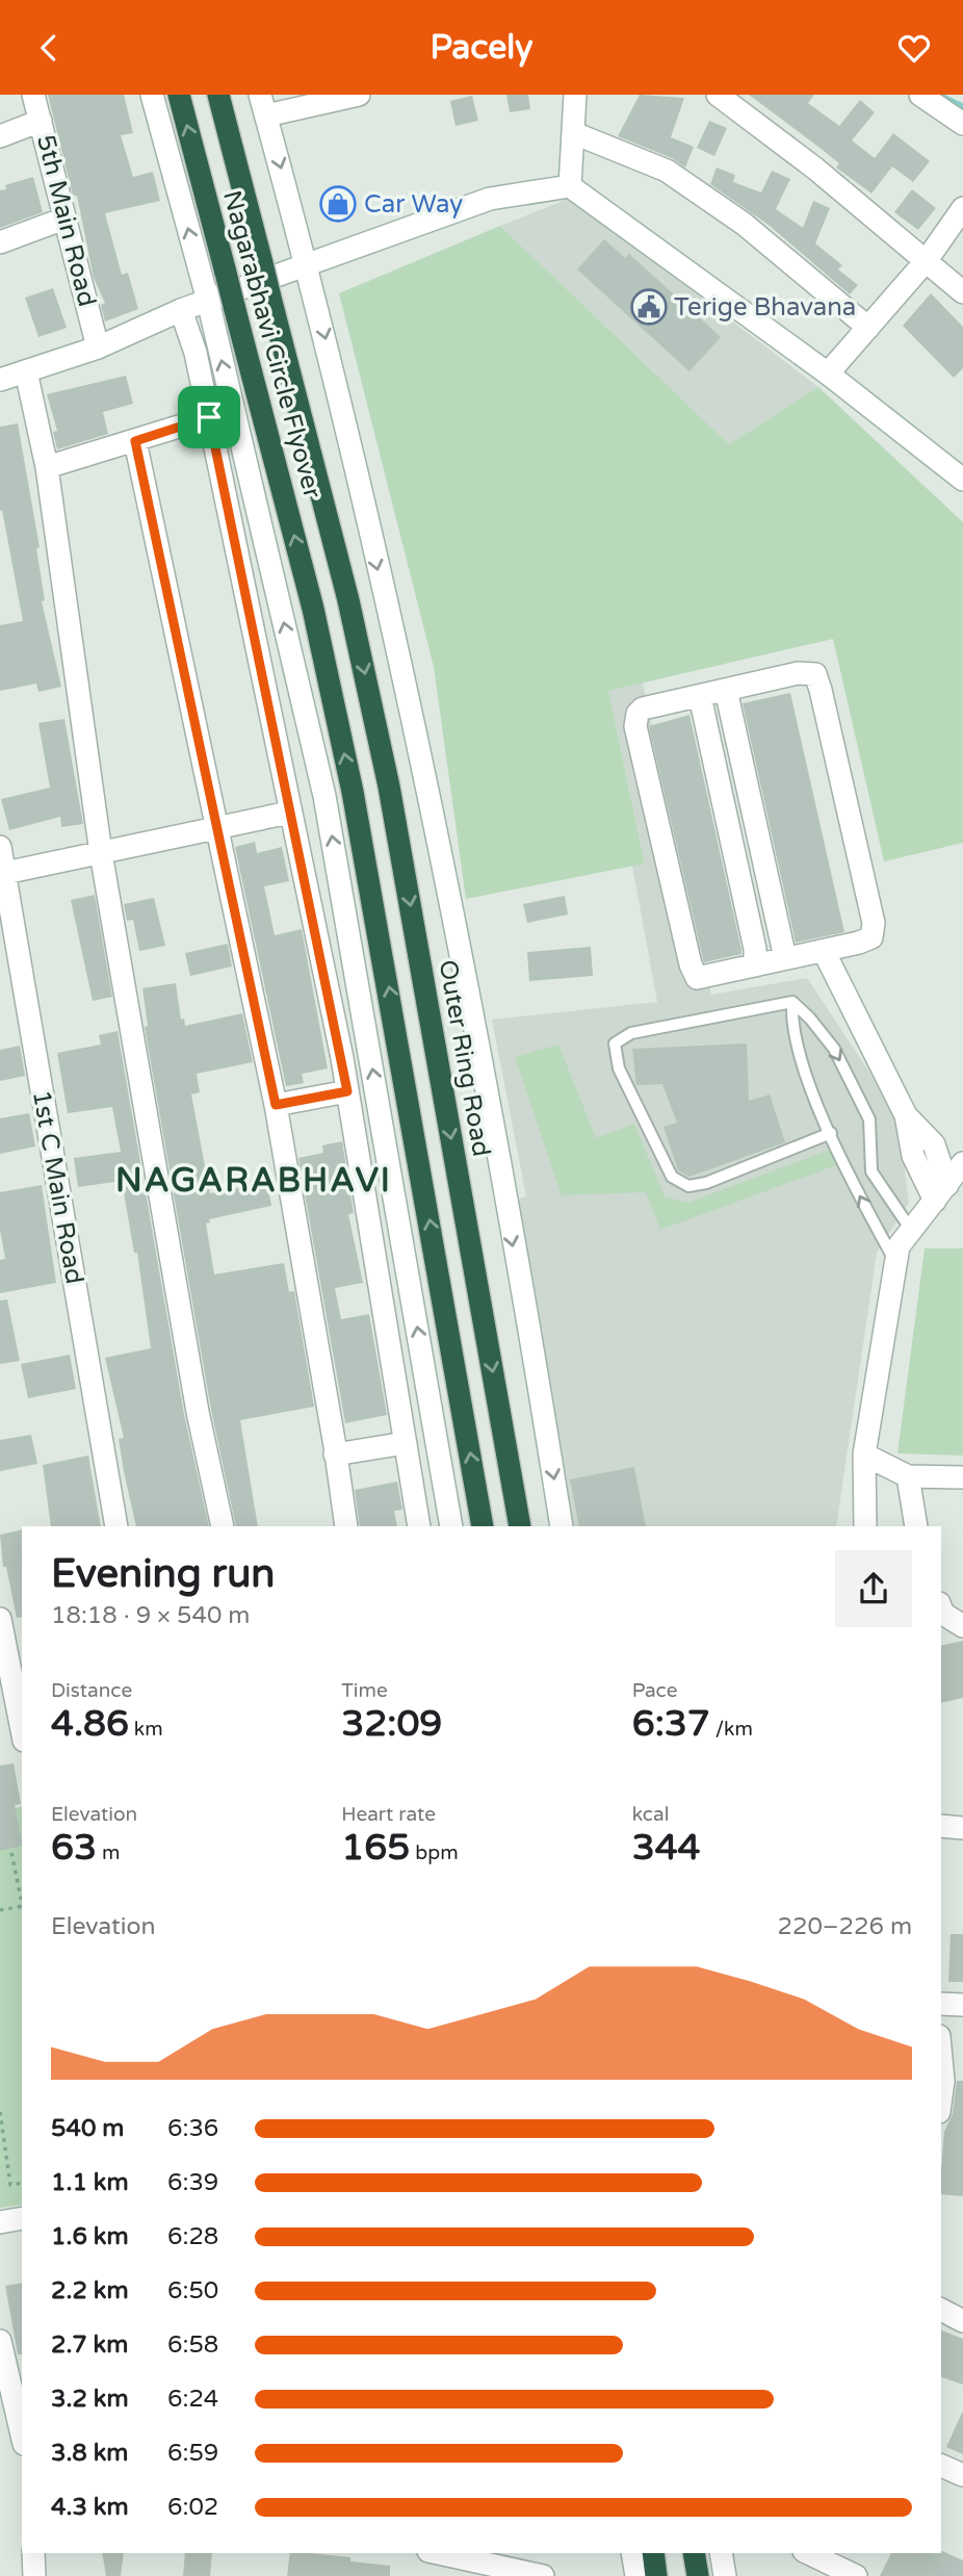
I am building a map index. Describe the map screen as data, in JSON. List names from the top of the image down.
{
  "streets": {
    "highway": ["Nagarabhavi Circle Flyover", "Outer Ring Road"],
    "street": ["5th Main Road", "1st C Main Road"]
  },
  "crossings": [
    ["Nagarabhavi Circle Flyover", "Outer Ring Road"]
  ],
  "one_way": ["Outer Ring Road"],
  "districts": ["NAGARABHAVI"],
  "places": {
    "shop": ["Car Way"],
    "public building": ["Terige Bhavana"]
  },
  "page": {
    "header": "Pacely",
    "heading": ["Evening run", "18:18 · 9 × 540 m"],
    "stats": [
      ["Distance", "4.86 km"],
      ["Time", "32:09"],
      ["Pace", "6:37 /km"],
      ["Elevation", "63 m"],
      ["Heart rate", "165 bpm"],
      ["kcal", "344"]
    ],
    "chart": ["Elevation", "220–226 m"],
    "list": [
      {
        "name": "540 m",
        "note": "6:36"
      },
      {
        "name": "1.1 km",
        "note": "6:39"
      },
      {
        "name": "1.6 km",
        "note": "6:28"
      },
      {
        "name": "2.2 km",
        "note": "6:50"
      },
      {
        "name": "2.7 km",
        "note": "6:58"
      },
      {
        "name": "3.2 km",
        "note": "6:24"
      },
      {
        "name": "3.8 km",
        "note": "6:59"
      },
      {
        "name": "4.3 km",
        "note": "6:02"
      }
    ]
  }
}
